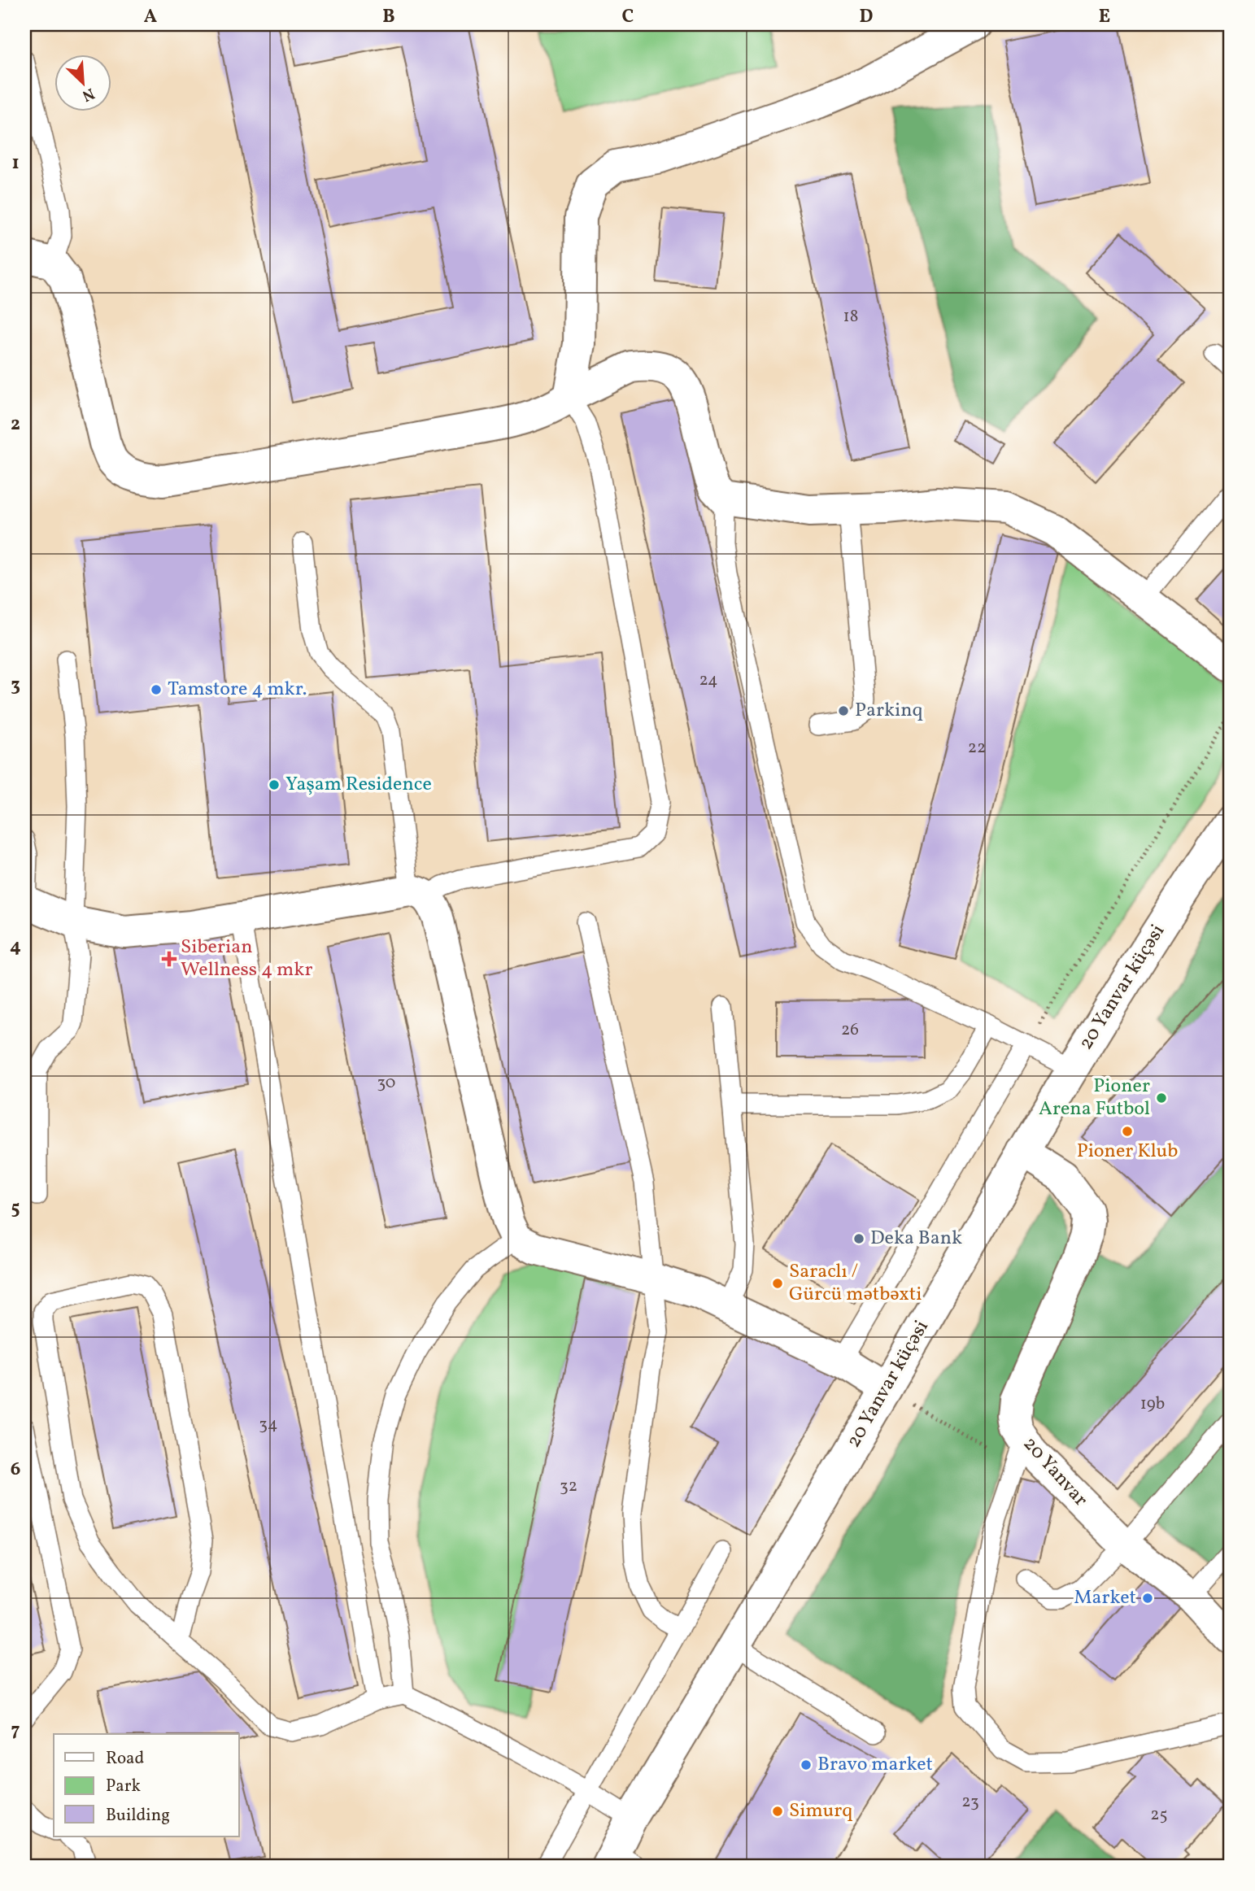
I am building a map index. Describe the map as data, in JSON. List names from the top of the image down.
{
  "streets": {
    "street": ["20 Yanvar küçəsi", "20 Yanvar"]
  },
  "crossings": [
    ["20 Yanvar küçəsi", "20 Yanvar"]
  ],
  "places": {
    "other": [
      "Tamstore 4 mkr.",
      "Parkinq",
      "Yaşam Residence",
      "Pioner Arena Futbol",
      "Pioner Klub",
      "Deka Bank",
      "Saraclı / Gürcü mətbəxti",
      "Market",
      "Bravo market",
      "Simurq"
    ],
    "health": ["Siberian Wellness 4 mkr"]
  },
  "house_numbers": [
    "18",
    "24",
    "22",
    "26",
    "30",
    "19b",
    "34",
    "32",
    "23",
    "25"
  ],
  "legend": ["Road", "Park", "Building"],
  "north": "bottom right",
  "grid": {
    "columns": [
      "A",
      "B",
      "C",
      "D",
      "E"
    ],
    "rows": [
      "1",
      "2",
      "3",
      "4",
      "5",
      "6",
      "7"
    ]
  }
}
